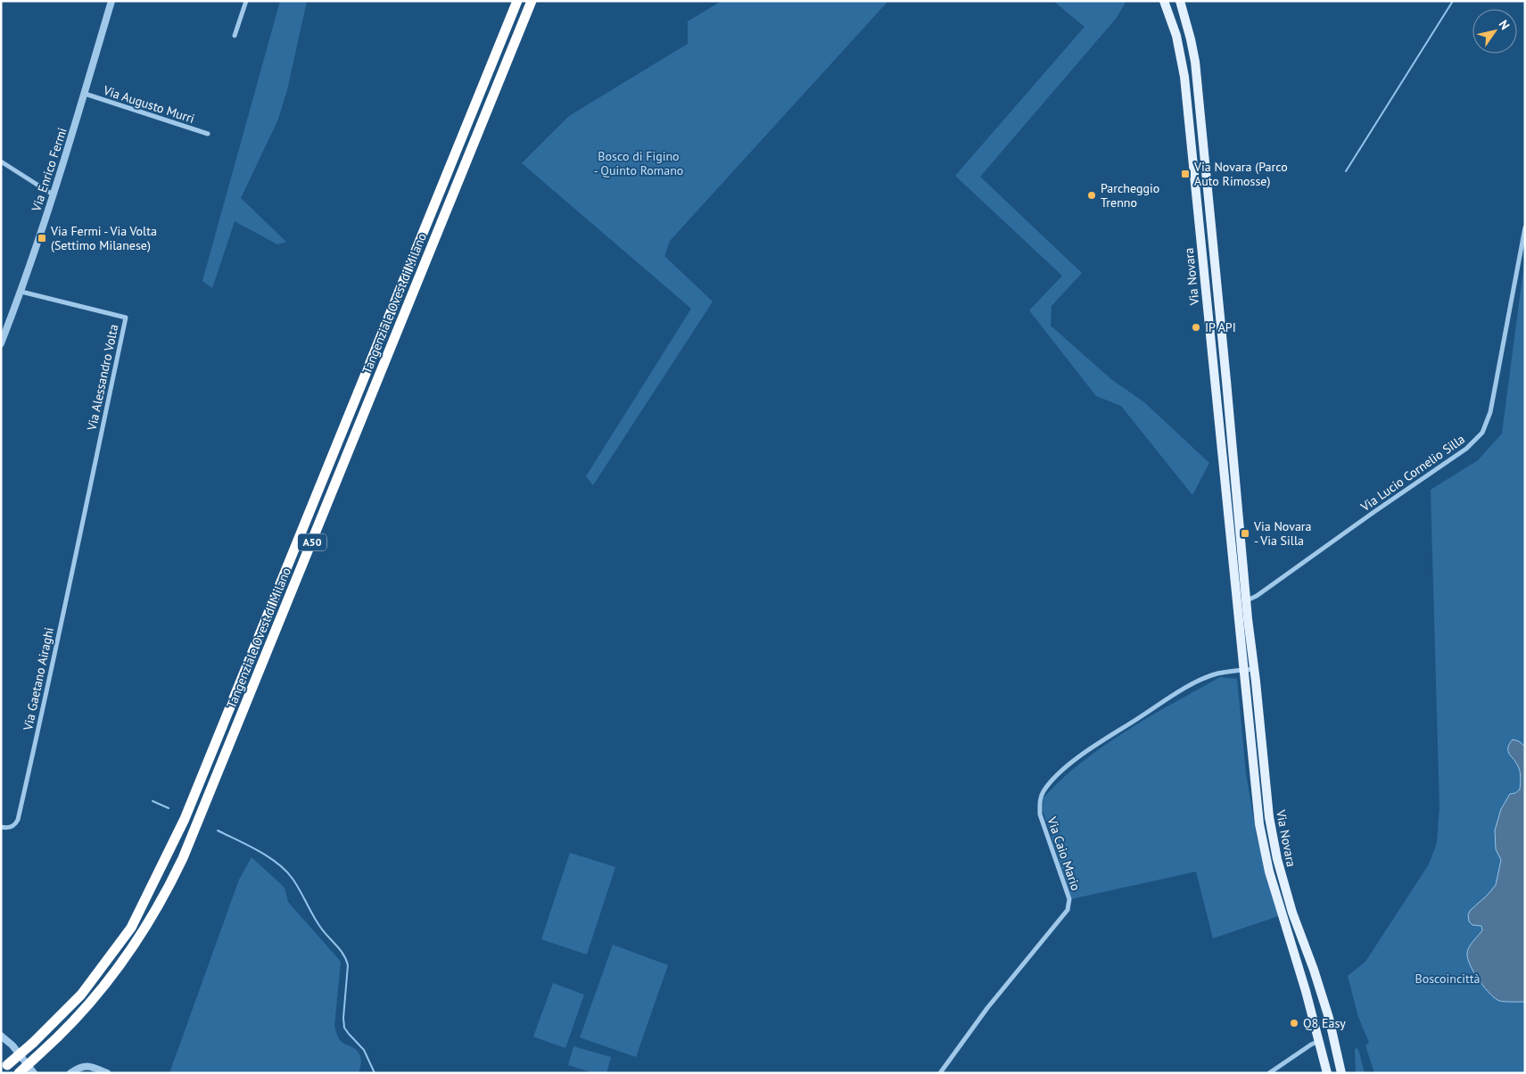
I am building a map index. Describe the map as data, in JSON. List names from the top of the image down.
{
  "streets": {
    "highway": ["Tangenziale Ovest di Milano", "A50"],
    "main road": ["Via Novara"],
    "street": [
      "Via Augusto Murri",
      "Via Enrico Fermi",
      "Via Alessandro Volta",
      "Via Lucio Cornelio Silla",
      "Via Gaetano Airaghi",
      "Via Caio Mario"
    ]
  },
  "crossings": [
    ["Via Augusto Murri", "Via Enrico Fermi"],
    ["Via Enrico Fermi", "Via Alessandro Volta"],
    ["Via Novara", "Via Lucio Cornelio Silla"],
    ["Via Novara", "Via Caio Mario"],
    ["Via Alessandro Volta", "Via Gaetano Airaghi"]
  ],
  "parks": ["Bosco di Figino - Quinto Romano", "Boscoincittà"],
  "places": {
    "transit": ["Via Novara (Parco Auto Rimosse)", "Via Fermi - Via Volta (Settimo Milanese)", "Via Novara - Via Silla"],
    "other": ["Parcheggio Trenno", "IP API", "Q8 Easy"]
  },
  "north": "top right"
}
